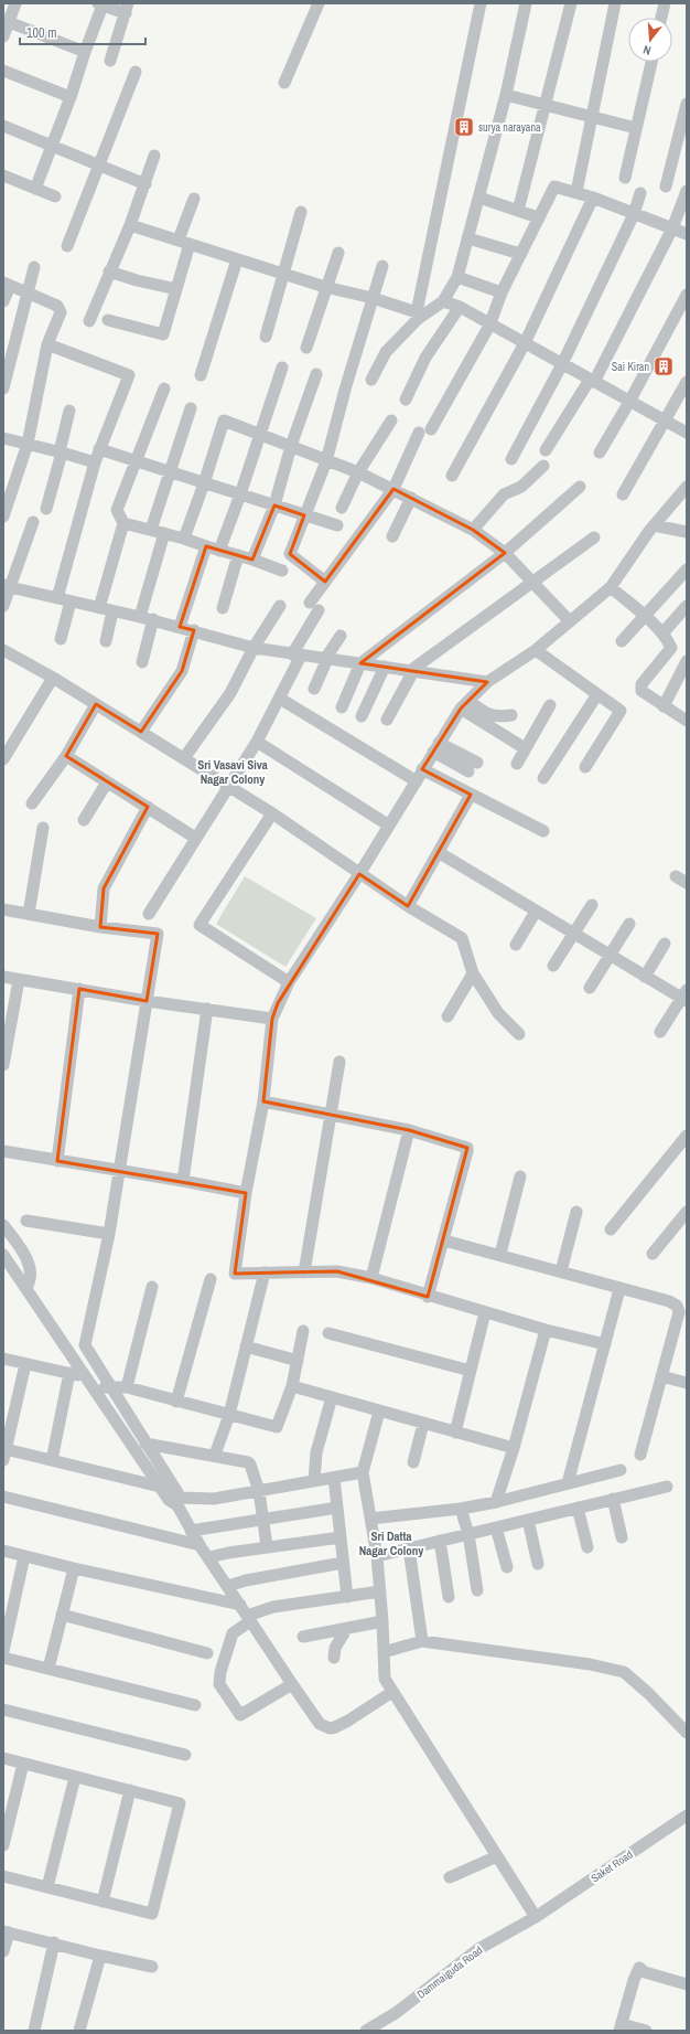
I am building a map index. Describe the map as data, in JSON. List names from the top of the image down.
{
  "streets": {
    "street": ["Saket Road", "Dammaiguda Road"]
  },
  "crossings": [
    ["Saket Road", "Dammaiguda Road"]
  ],
  "districts": ["Sri Vasavi Siva Nagar Colony", "Sri Datta Nagar Colony"],
  "places": {
    "building": ["surya narayana", "Sai Kiran"]
  },
  "scale_bar": "100 m",
  "north": "bottom"
}
